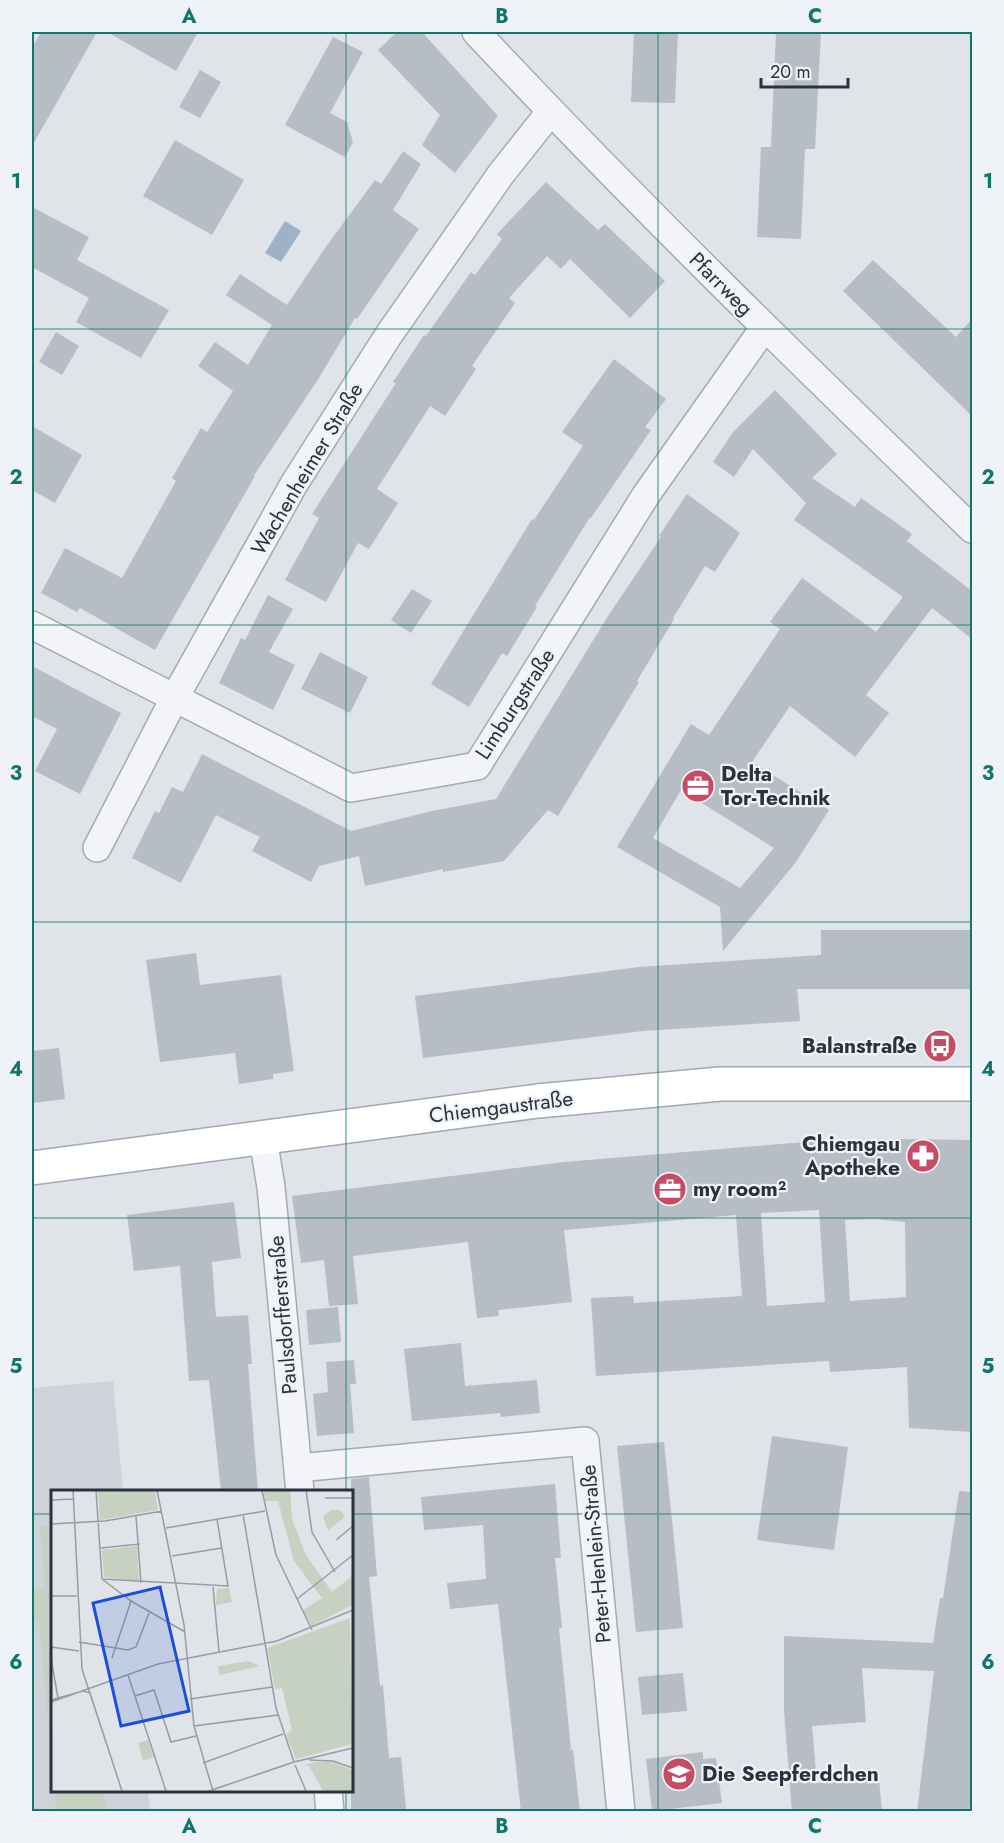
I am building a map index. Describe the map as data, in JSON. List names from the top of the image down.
{
  "streets": {
    "main road": ["Chiemgaustraße"],
    "street": [
      "Pfarrweg",
      "Wachenheimer Straße",
      "Limburgstraße",
      "Paulsdorfferstraße",
      "Peter-Henlein-Straße"
    ]
  },
  "crossings": [
    ["Pfarrweg", "Wachenheimer Straße"],
    ["Pfarrweg", "Limburgstraße"],
    ["Wachenheimer Straße", "Limburgstraße"],
    ["Chiemgaustraße", "Paulsdorfferstraße"],
    ["Paulsdorfferstraße", "Peter-Henlein-Straße"]
  ],
  "places": {
    "office": ["Delta Tor-Technik", "my room²"],
    "bus stop": ["Balanstraße"],
    "pharmacy": ["Chiemgau Apotheke"],
    "school or university": ["Die Seepferdchen"]
  },
  "scale_bar": "20 m",
  "grid": {
    "columns": ["A", "B", "C"],
    "rows": [
      "1",
      "2",
      "3",
      "4",
      "5",
      "6"
    ]
  }
}
